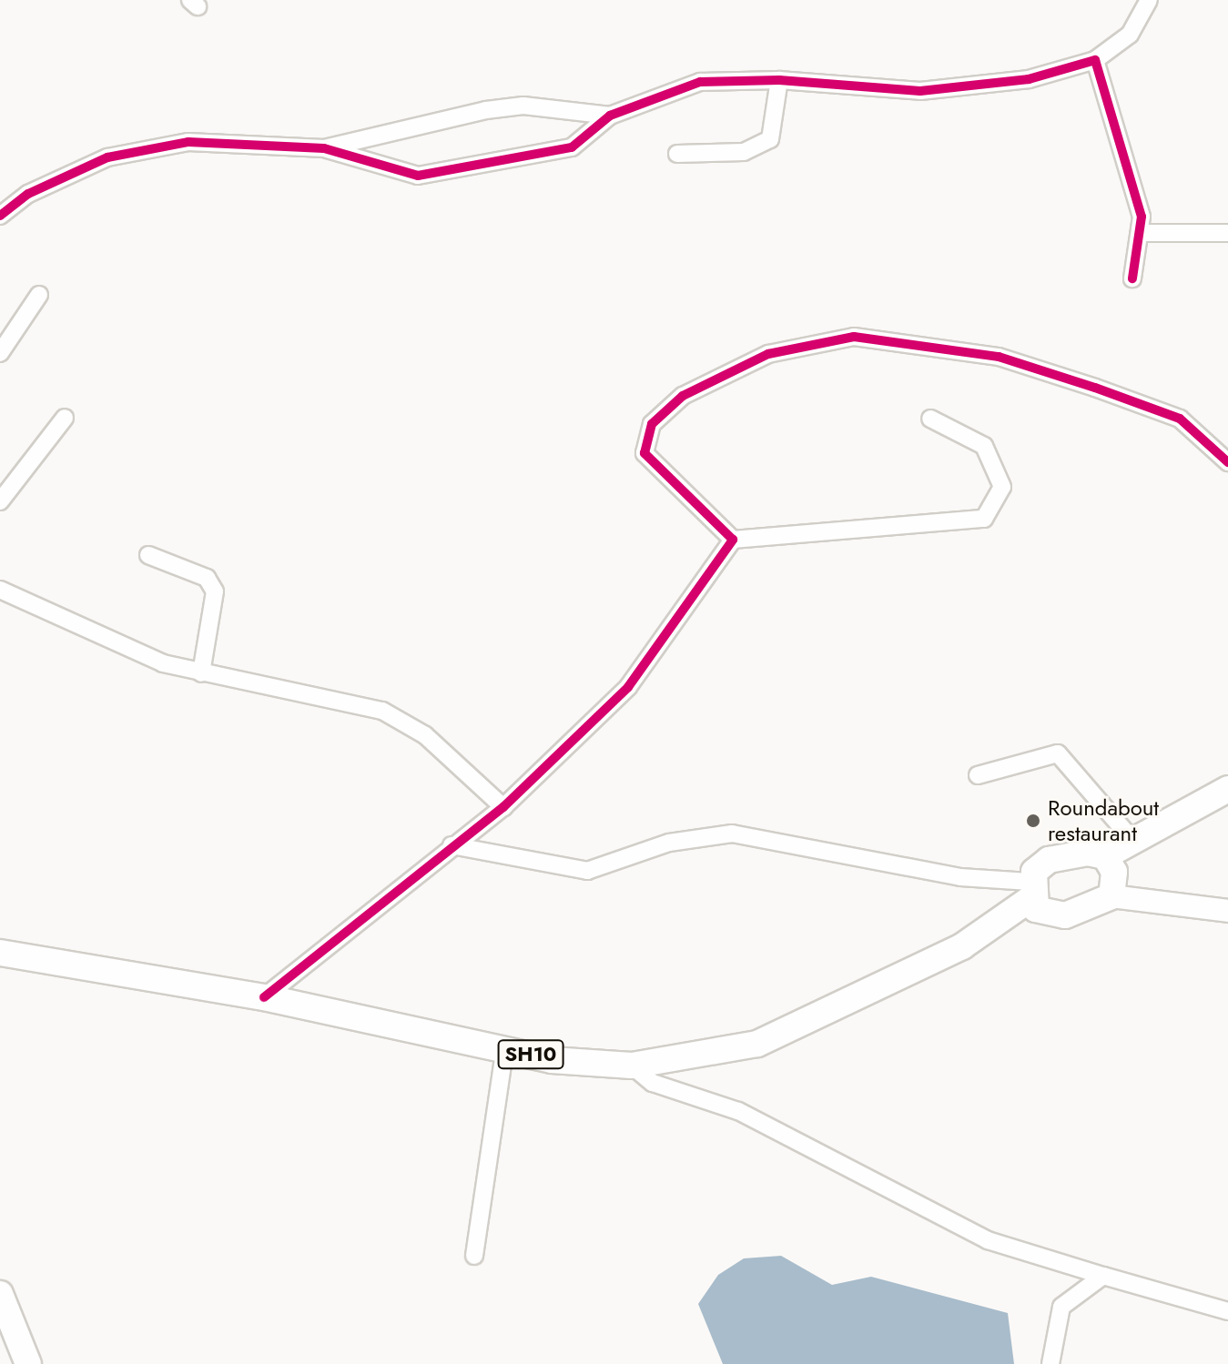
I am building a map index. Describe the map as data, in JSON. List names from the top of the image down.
{
  "streets": {
    "main road": ["SH10"]
  },
  "places": ["Roundabout restaurant"]
}
